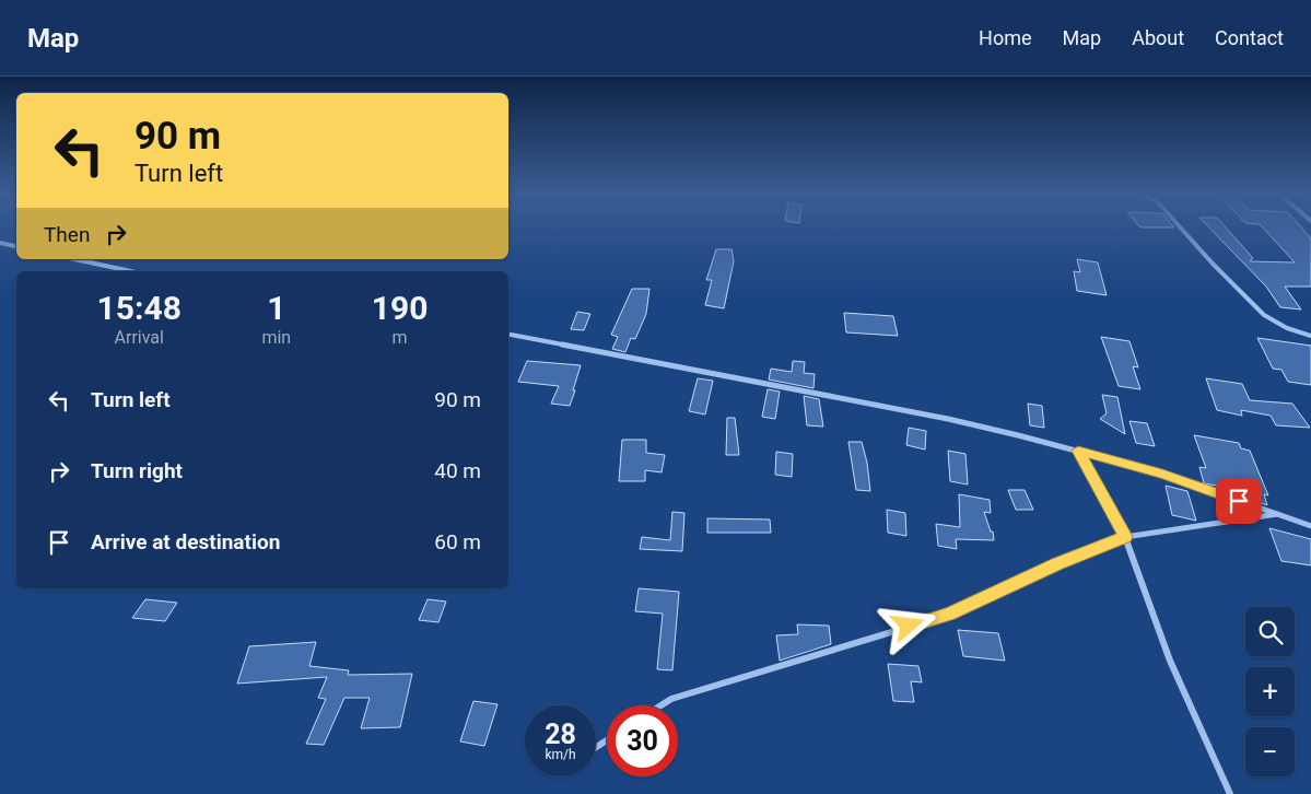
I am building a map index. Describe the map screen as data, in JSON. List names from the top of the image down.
{
  "page": {
    "header": "Map",
    "nav": [
      "Home",
      "Map",
      "About",
      "Contact"
    ],
    "turn": ["90 m", "Turn left"],
    "then": "Then",
    "eta": [
      "15:48",
      "Arrival",
      "1",
      "min",
      "190",
      "m"
    ],
    "list": [
      {
        "name": "Turn left",
        "value": "90 m"
      },
      {
        "name": "Turn right",
        "value": "40 m"
      },
      {
        "name": "Arrive at destination",
        "value": "60 m"
      }
    ],
    "map_buttons": ["+", "−"],
    "speed": "28 km/h",
    "limit": "30"
  }
}
